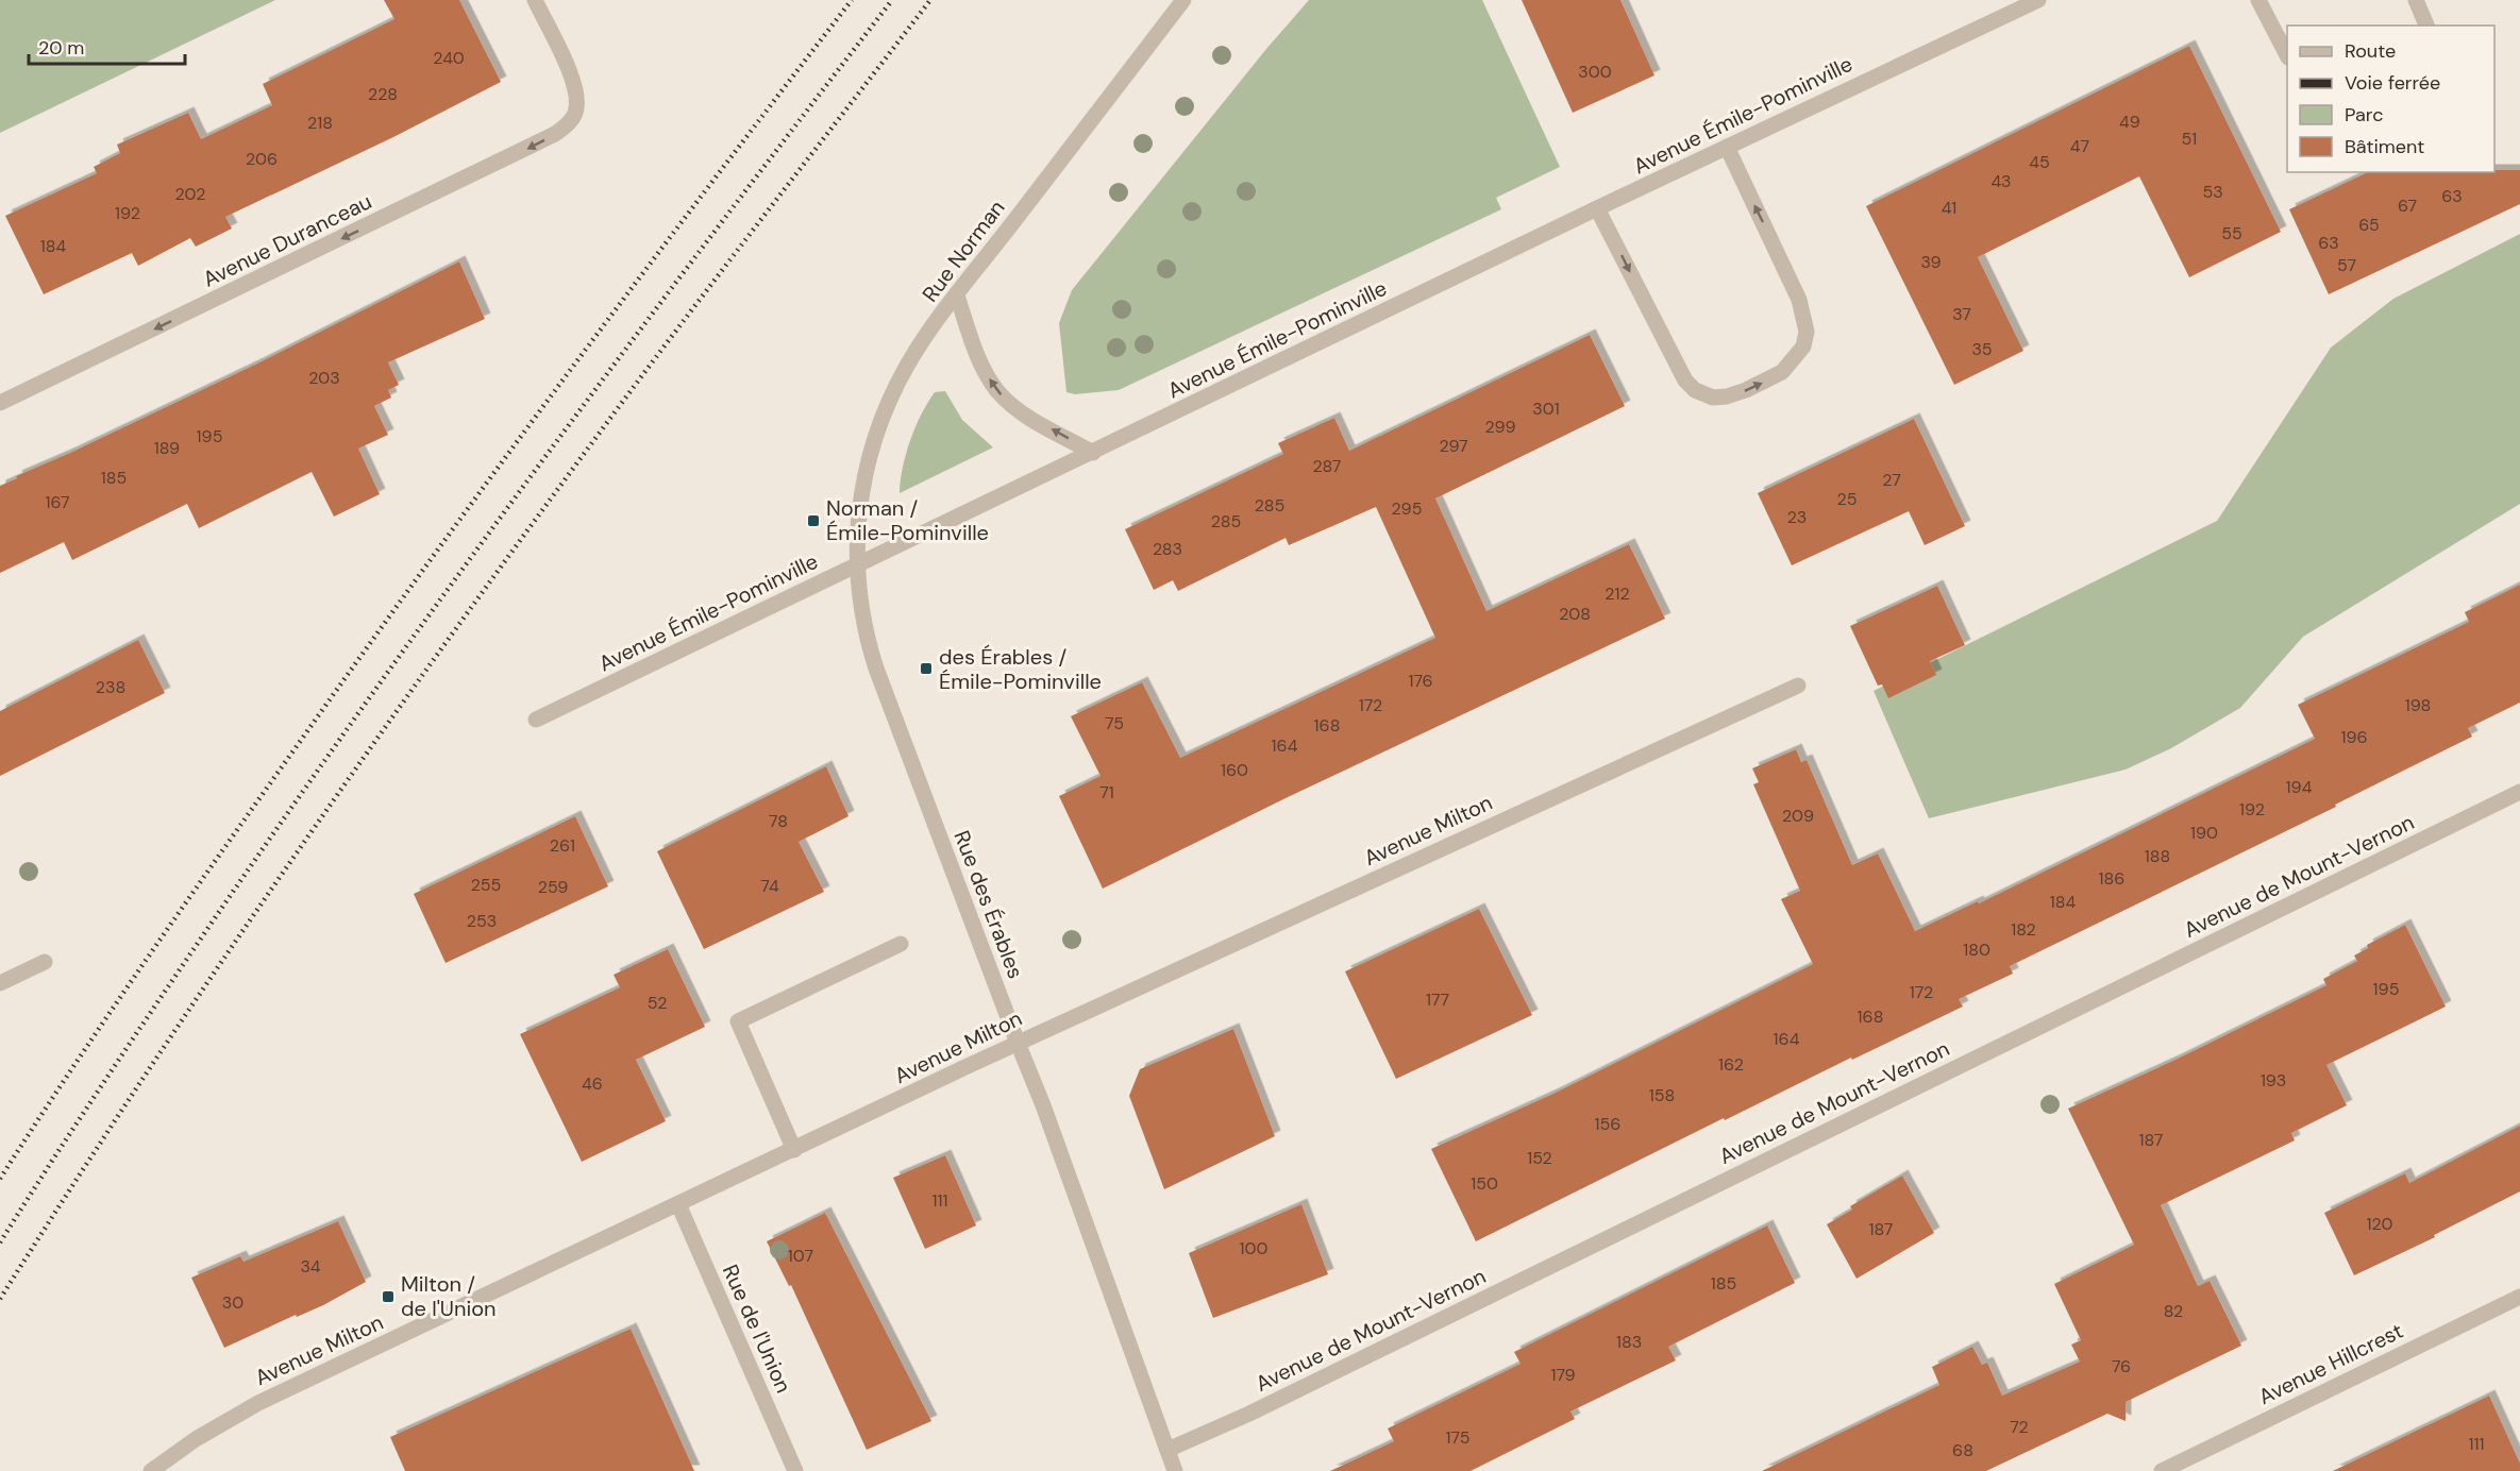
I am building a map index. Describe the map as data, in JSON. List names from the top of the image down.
{
  "streets": {
    "street": [
      "Avenue Émile-Pominville",
      "Avenue Duranceau",
      "Rue Norman",
      "Avenue Milton",
      "Avenue de Mount-Vernon",
      "Rue des Érables",
      "Rue de l'Union",
      "Avenue Hillcrest"
    ]
  },
  "crossings": [
    ["Avenue Émile-Pominville", "Rue Norman"],
    ["Avenue Émile-Pominville", "Rue des Érables"],
    ["Rue Norman", "Rue des Érables"],
    ["Avenue Milton", "Rue des Érables"],
    ["Avenue Milton", "Rue de l'Union"],
    ["Avenue de Mount-Vernon", "Rue des Érables"]
  ],
  "one_way": ["Avenue Duranceau"],
  "places": {
    "transit": ["Norman / Émile-Pominville", "des Érables / Émile-Pominville", "Milton / de l'Union"]
  },
  "house_numbers": [
    "240",
    "300",
    "228",
    "49",
    "218",
    "51",
    "47",
    "206",
    "45",
    "43",
    "53",
    "202",
    "63",
    "67",
    "41",
    "192",
    "65",
    "55",
    "63",
    "184",
    "39",
    "57",
    "37",
    "35",
    "203",
    "301",
    "299",
    "195",
    "297",
    "189",
    "287",
    "185",
    "27",
    "25",
    "167",
    "285",
    "295",
    "23",
    "285",
    "283",
    "212",
    "208",
    "176",
    "238",
    "172",
    "198",
    "75",
    "168",
    "196",
    "164",
    "160",
    "194",
    "71",
    "192",
    "209",
    "78",
    "190",
    "261",
    "188",
    "186",
    "255",
    "74",
    "259",
    "184",
    "253",
    "182",
    "180",
    "195",
    "172",
    "177",
    "52",
    "168",
    "164",
    "162",
    "193",
    "46",
    "158",
    "156",
    "187",
    "152",
    "150",
    "111",
    "120",
    "187",
    "100",
    "107",
    "34",
    "185",
    "30",
    "82",
    "183",
    "76",
    "179",
    "72",
    "175",
    "111",
    "68"
  ],
  "legend": [
    "Route",
    "Voie ferrée",
    "Parc",
    "Bâtiment"
  ],
  "scale_bar": "20 m"
}
